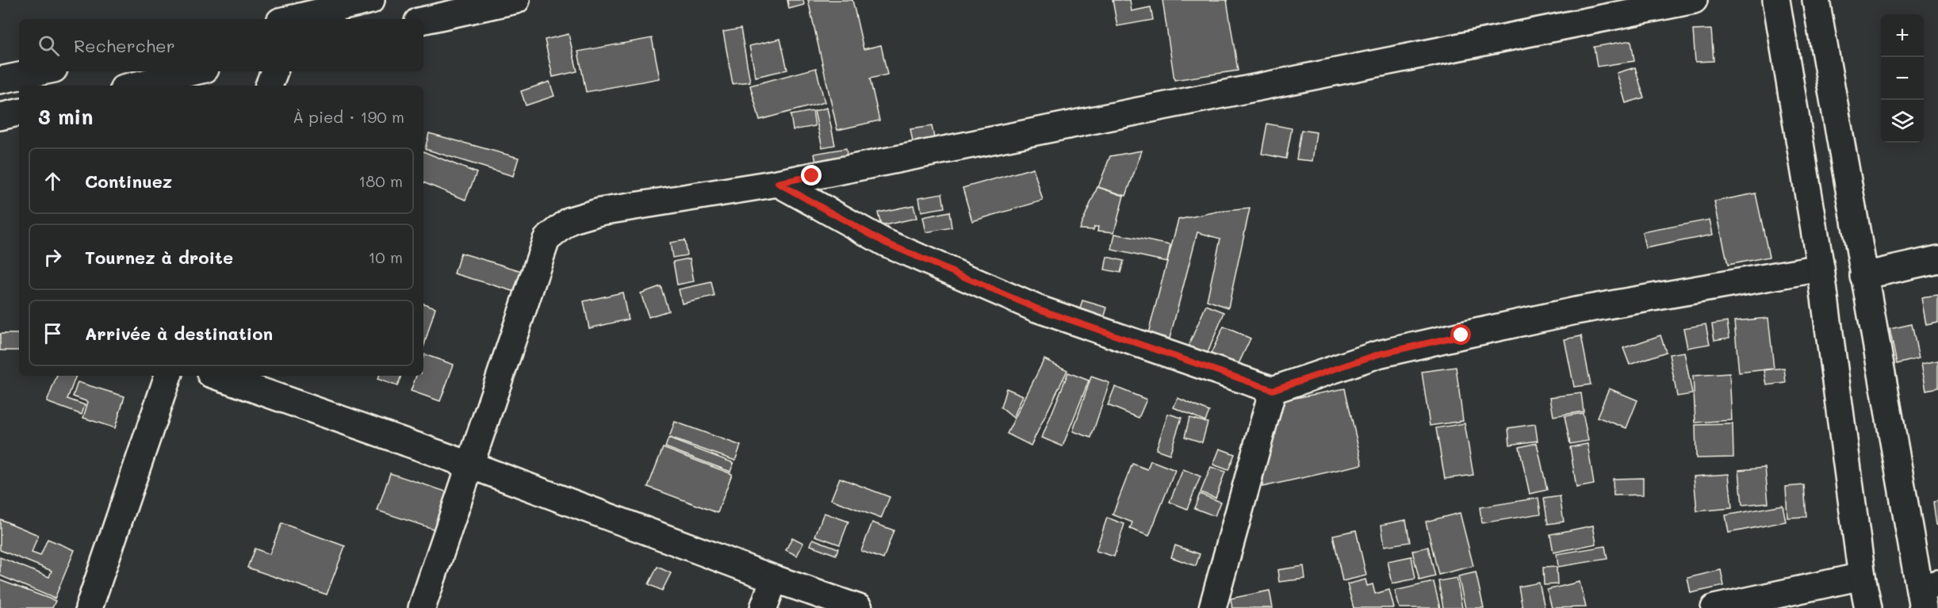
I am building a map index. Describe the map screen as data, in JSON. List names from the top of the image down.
{
  "page": {
    "map_buttons": ["+", "−"],
    "search": "Rechercher",
    "heading": ["3 min", "À pied · 190 m"],
    "list": [
      ["Continuez", "180 m"],
      ["Tournez à droite", "10 m"],
      "Arrivée à destination"
    ]
  }
}
